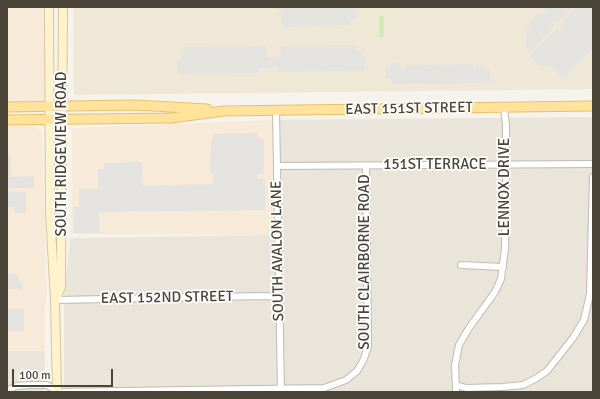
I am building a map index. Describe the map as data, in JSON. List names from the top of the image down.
{
  "streets": {
    "main road": ["EAST 151ST STREET", "SOUTH RIDGEVIEW ROAD"],
    "street": [
      "151ST TERRACE",
      "LENNOX DRIVE",
      "SOUTH AVALON LANE",
      "SOUTH CLAIRBORNE ROAD",
      "EAST 152ND STREET"
    ]
  },
  "crossings": [
    ["EAST 151ST STREET", "SOUTH RIDGEVIEW ROAD"],
    ["EAST 151ST STREET", "LENNOX DRIVE"],
    ["EAST 151ST STREET", "SOUTH AVALON LANE"],
    ["SOUTH RIDGEVIEW ROAD", "SOUTH CLAIRBORNE ROAD"],
    ["SOUTH RIDGEVIEW ROAD", "EAST 152ND STREET"],
    ["151ST TERRACE", "LENNOX DRIVE"],
    ["151ST TERRACE", "SOUTH AVALON LANE"],
    ["151ST TERRACE", "SOUTH CLAIRBORNE ROAD"],
    ["SOUTH AVALON LANE", "SOUTH CLAIRBORNE ROAD"],
    ["SOUTH AVALON LANE", "EAST 152ND STREET"]
  ],
  "scale_bar": "100 m"
}
